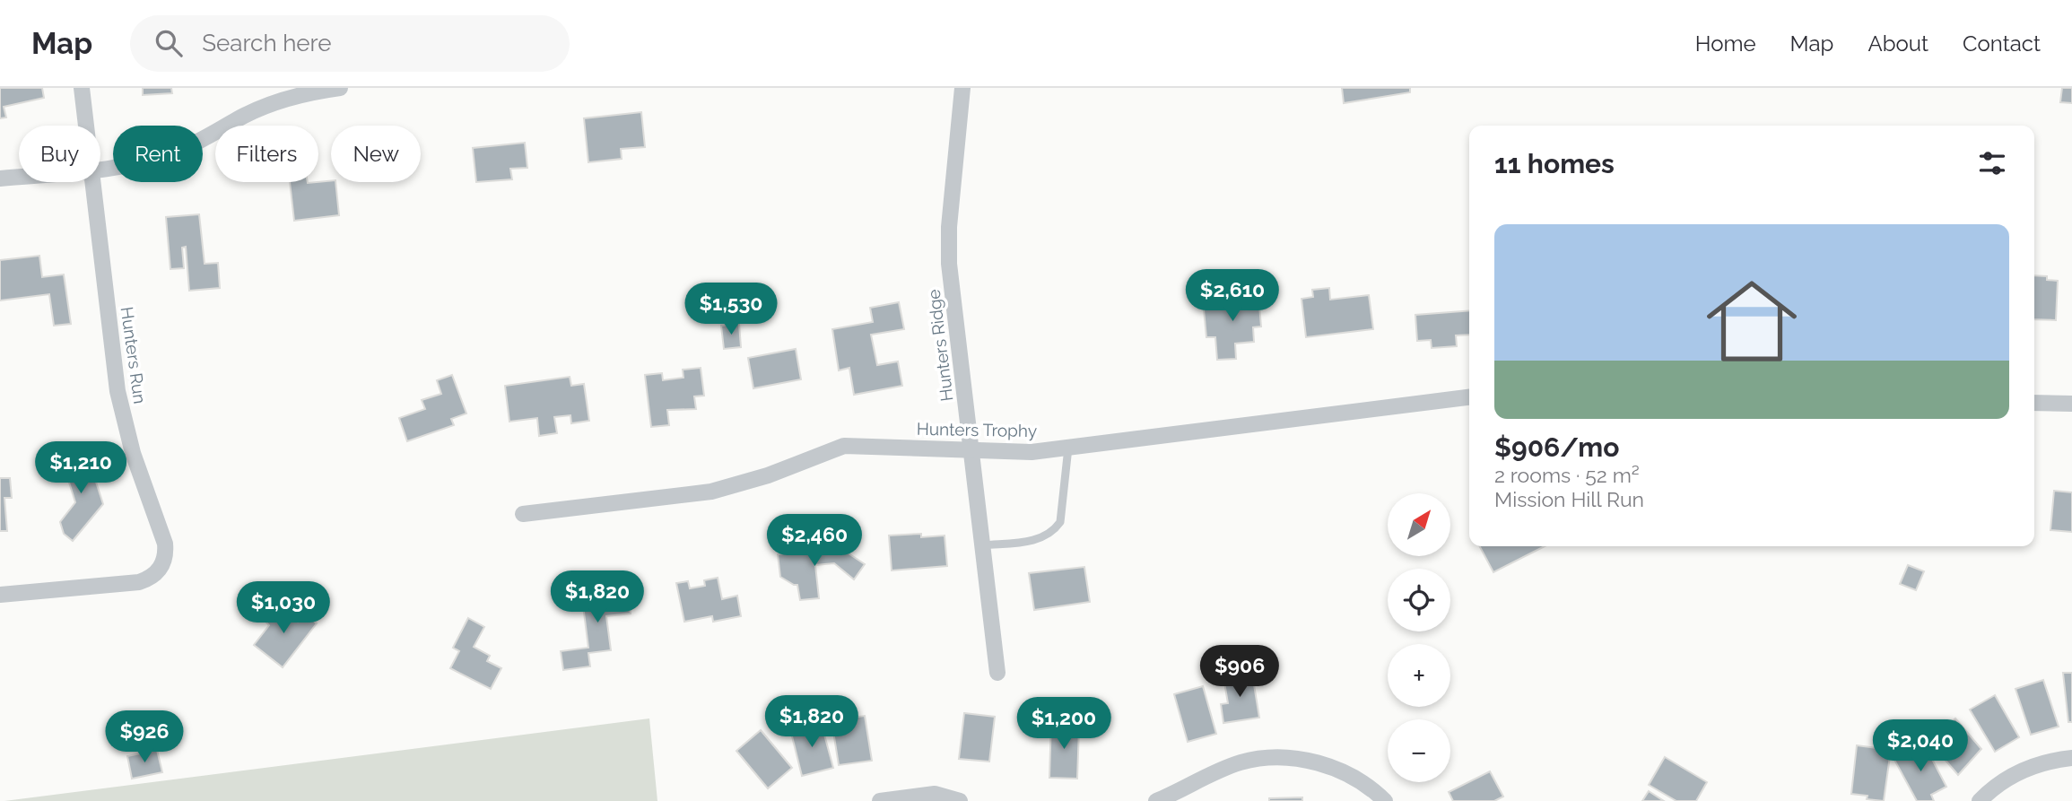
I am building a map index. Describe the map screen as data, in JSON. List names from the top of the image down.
{
  "streets": {
    "street": ["Hunters Ridge", "Hunters Run", "Hunters Trophy"]
  },
  "crossings": [
    ["Hunters Ridge", "Hunters Trophy"]
  ],
  "north": "top right",
  "page": {
    "header": "Map",
    "search": "Search here",
    "nav": [
      "Home",
      "Map",
      "About",
      "Contact"
    ],
    "chip": [
      "Buy",
      "Rent",
      "Filters",
      "New"
    ],
    "heading": "11 homes",
    "list": [
      {
        "name": "$906/mo",
        "note": "2 rooms · 52 m² · Mission Hill Run"
      }
    ],
    "price": [
      "$2,610",
      "$1,530",
      "$1,210",
      "$2,460",
      "$1,820",
      "$1,030",
      "$906",
      "$1,820",
      "$1,200",
      "$926",
      "$2,040"
    ],
    "map_buttons": ["+", "−"]
  }
}
